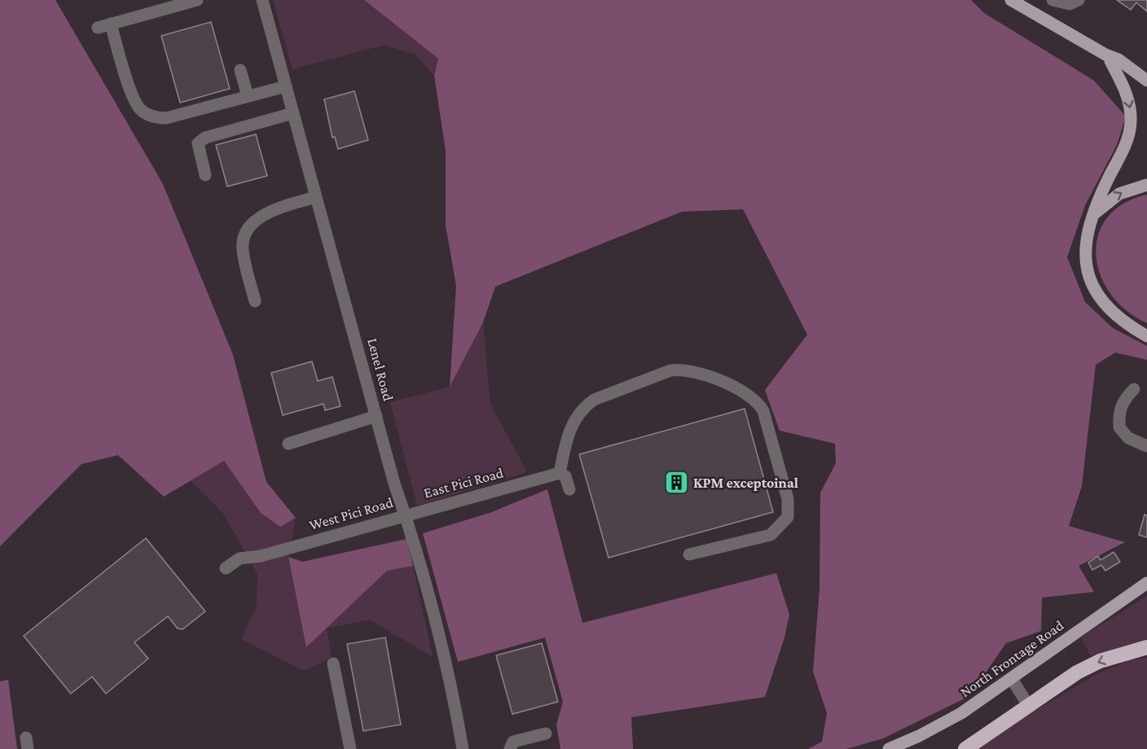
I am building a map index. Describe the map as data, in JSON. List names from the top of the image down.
{
  "streets": {
    "main road": ["North Frontage Road"],
    "street": ["Lenel Road", "East Pici Road", "West Pici Road"]
  },
  "crossings": [
    ["Lenel Road", "East Pici Road"],
    ["Lenel Road", "West Pici Road"],
    ["East Pici Road", "West Pici Road"]
  ],
  "places": {
    "building": ["KPM exceptoinal"]
  }
}
